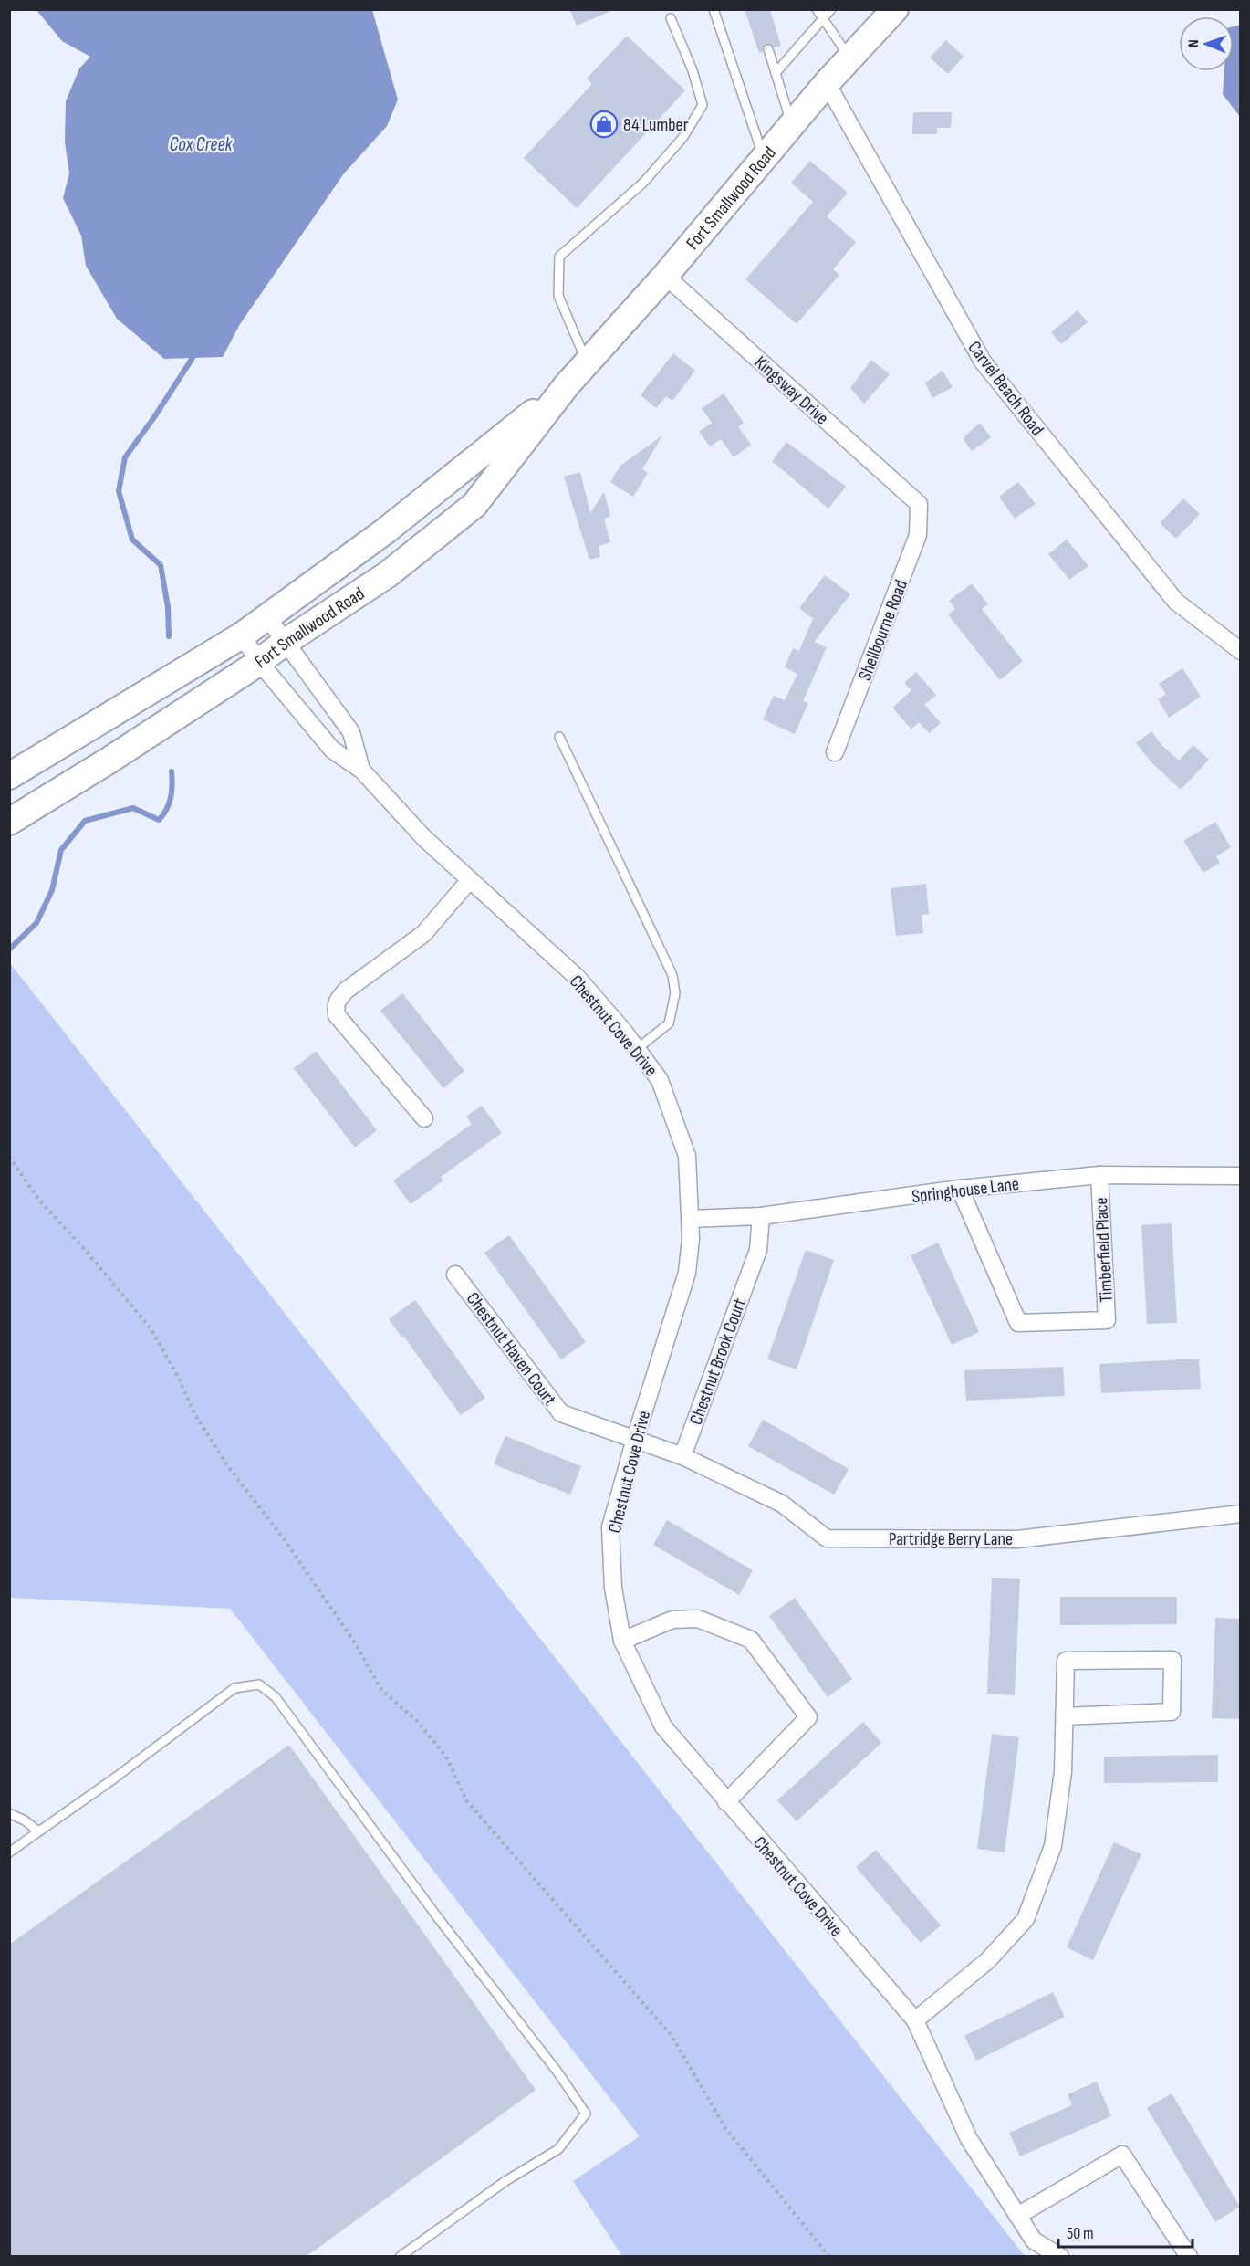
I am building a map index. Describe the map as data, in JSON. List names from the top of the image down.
{
  "streets": {
    "main road": ["Fort Smallwood Road"],
    "street": [
      "Carvel Beach Road",
      "Kingsway Drive",
      "Shellbourne Road",
      "Chestnut Cove Drive",
      "Springhouse Lane",
      "Timberfield Place",
      "Chestnut Haven Court",
      "Chestnut Brook Court",
      "Partridge Berry Lane"
    ]
  },
  "crossings": [
    ["Fort Smallwood Road", "Carvel Beach Road"],
    ["Fort Smallwood Road", "Kingsway Drive"],
    ["Fort Smallwood Road", "Chestnut Cove Drive"],
    ["Kingsway Drive", "Shellbourne Road"],
    ["Chestnut Cove Drive", "Springhouse Lane"],
    ["Chestnut Cove Drive", "Chestnut Haven Court"],
    ["Springhouse Lane", "Timberfield Place"],
    ["Springhouse Lane", "Chestnut Brook Court"],
    ["Chestnut Brook Court", "Partridge Berry Lane"]
  ],
  "water": ["Cox Creek"],
  "places": {
    "shop": ["84 Lumber"]
  },
  "scale_bar": "50 m",
  "north": "left"
}
